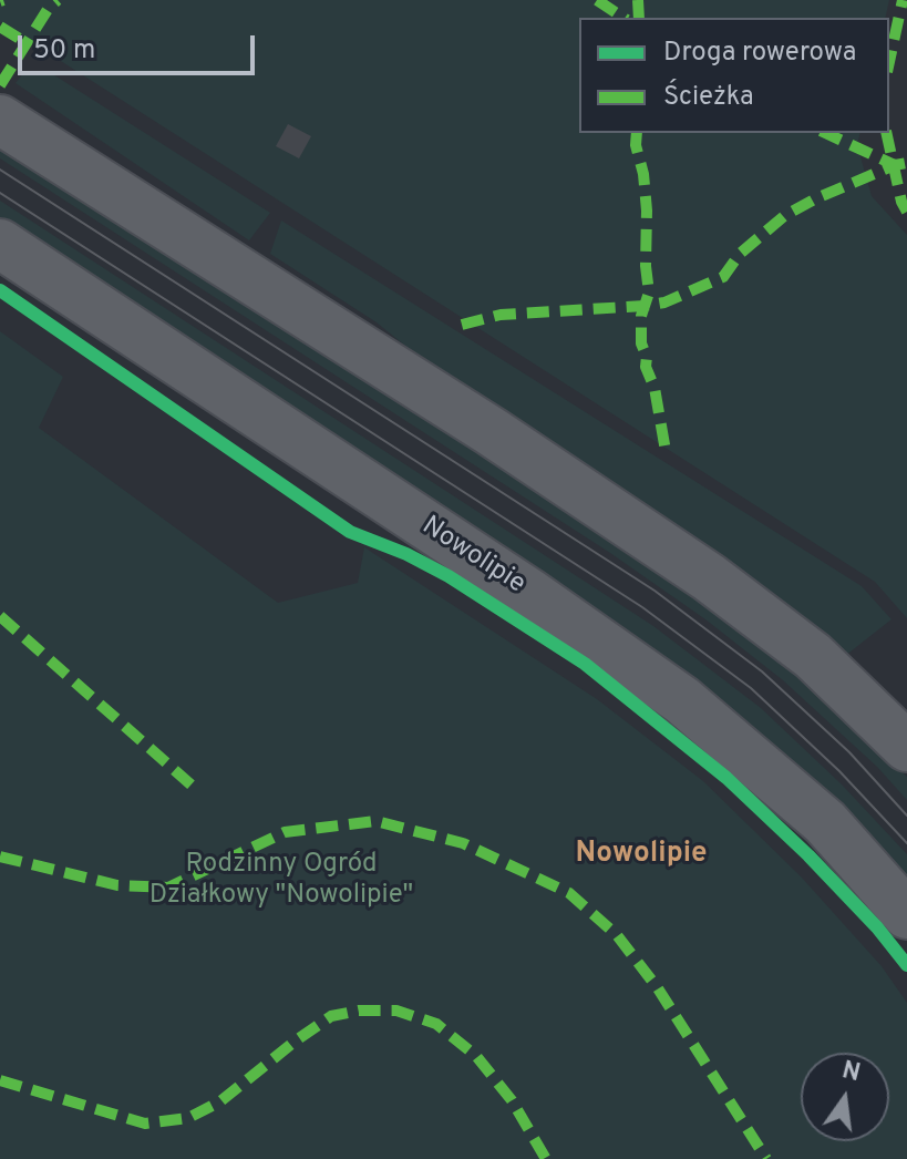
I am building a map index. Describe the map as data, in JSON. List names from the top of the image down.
{
  "streets": {
    "main road": ["Nowolipie"]
  },
  "districts": ["Nowolipie"],
  "parks": ["Rodzinny Ogród Działkowy \"Nowolipie\""],
  "legend": ["Droga rowerowa", "Ścieżka"],
  "scale_bar": "50 m",
  "north": "top"
}
